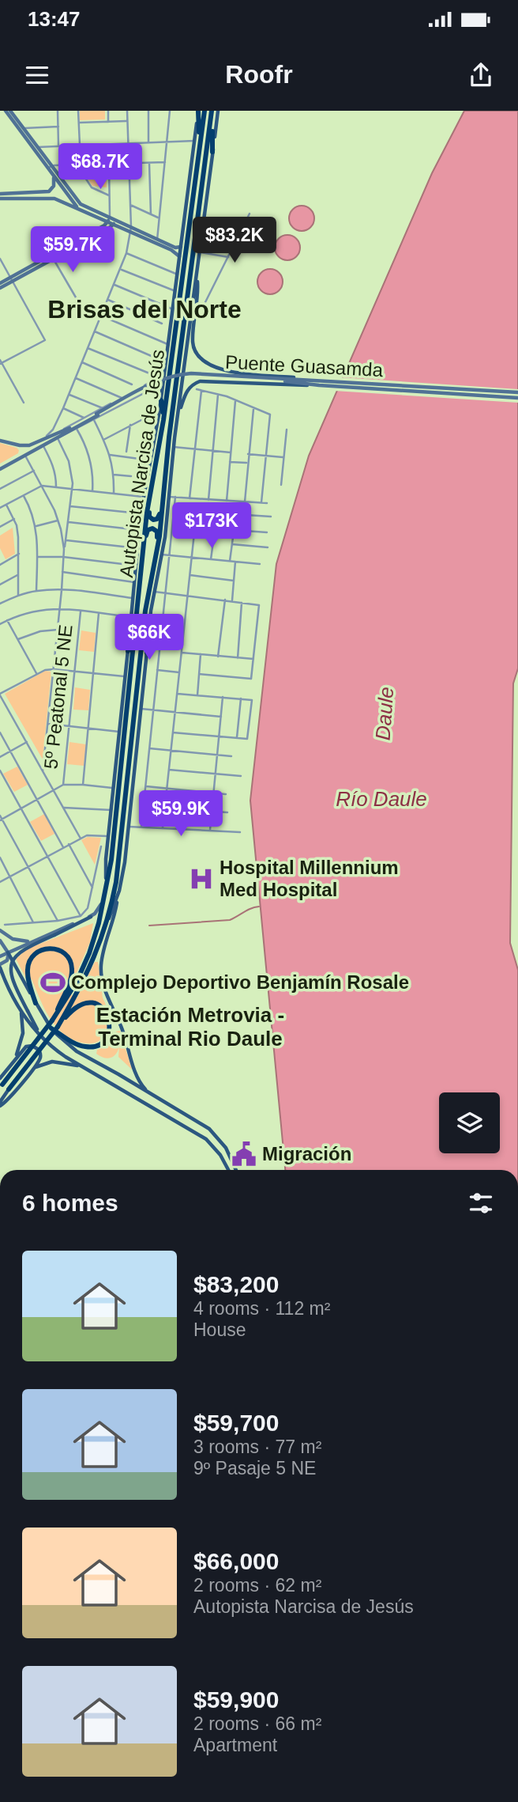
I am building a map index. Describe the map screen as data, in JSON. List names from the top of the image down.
{
  "streets": {
    "highway": ["Autopista Narcisa de Jesús"],
    "main road": ["Puente Guasamda"],
    "street": ["5º Peatonal 5 NE"]
  },
  "districts": ["Brisas del Norte", "Estación Metrovia - Terminal Rio Daule"],
  "water": ["Daule", "Río Daule"],
  "places": {
    "hospital": ["Hospital Millennium Med Hospital"],
    "sports": ["Complejo Deportivo Benjamín Rosale"],
    "public building": ["Migración"]
  },
  "page": {
    "status": "13:47",
    "header": "Roofr",
    "price": [
      "$68.7K",
      "$83.2K",
      "$59.7K",
      "$173K",
      "$66K",
      "$59.9K"
    ],
    "heading": "6 homes",
    "list": [
      {
        "name": "$83,200",
        "note": "4 rooms · 112 m² · House"
      },
      {
        "name": "$59,700",
        "note": "3 rooms · 77 m² · 9º Pasaje 5 NE"
      },
      {
        "name": "$66,000",
        "note": "2 rooms · 62 m² · Autopista Narcisa de Jesús"
      },
      {
        "name": "$59,900",
        "note": "2 rooms · 66 m² · Apartment"
      }
    ]
  }
}
